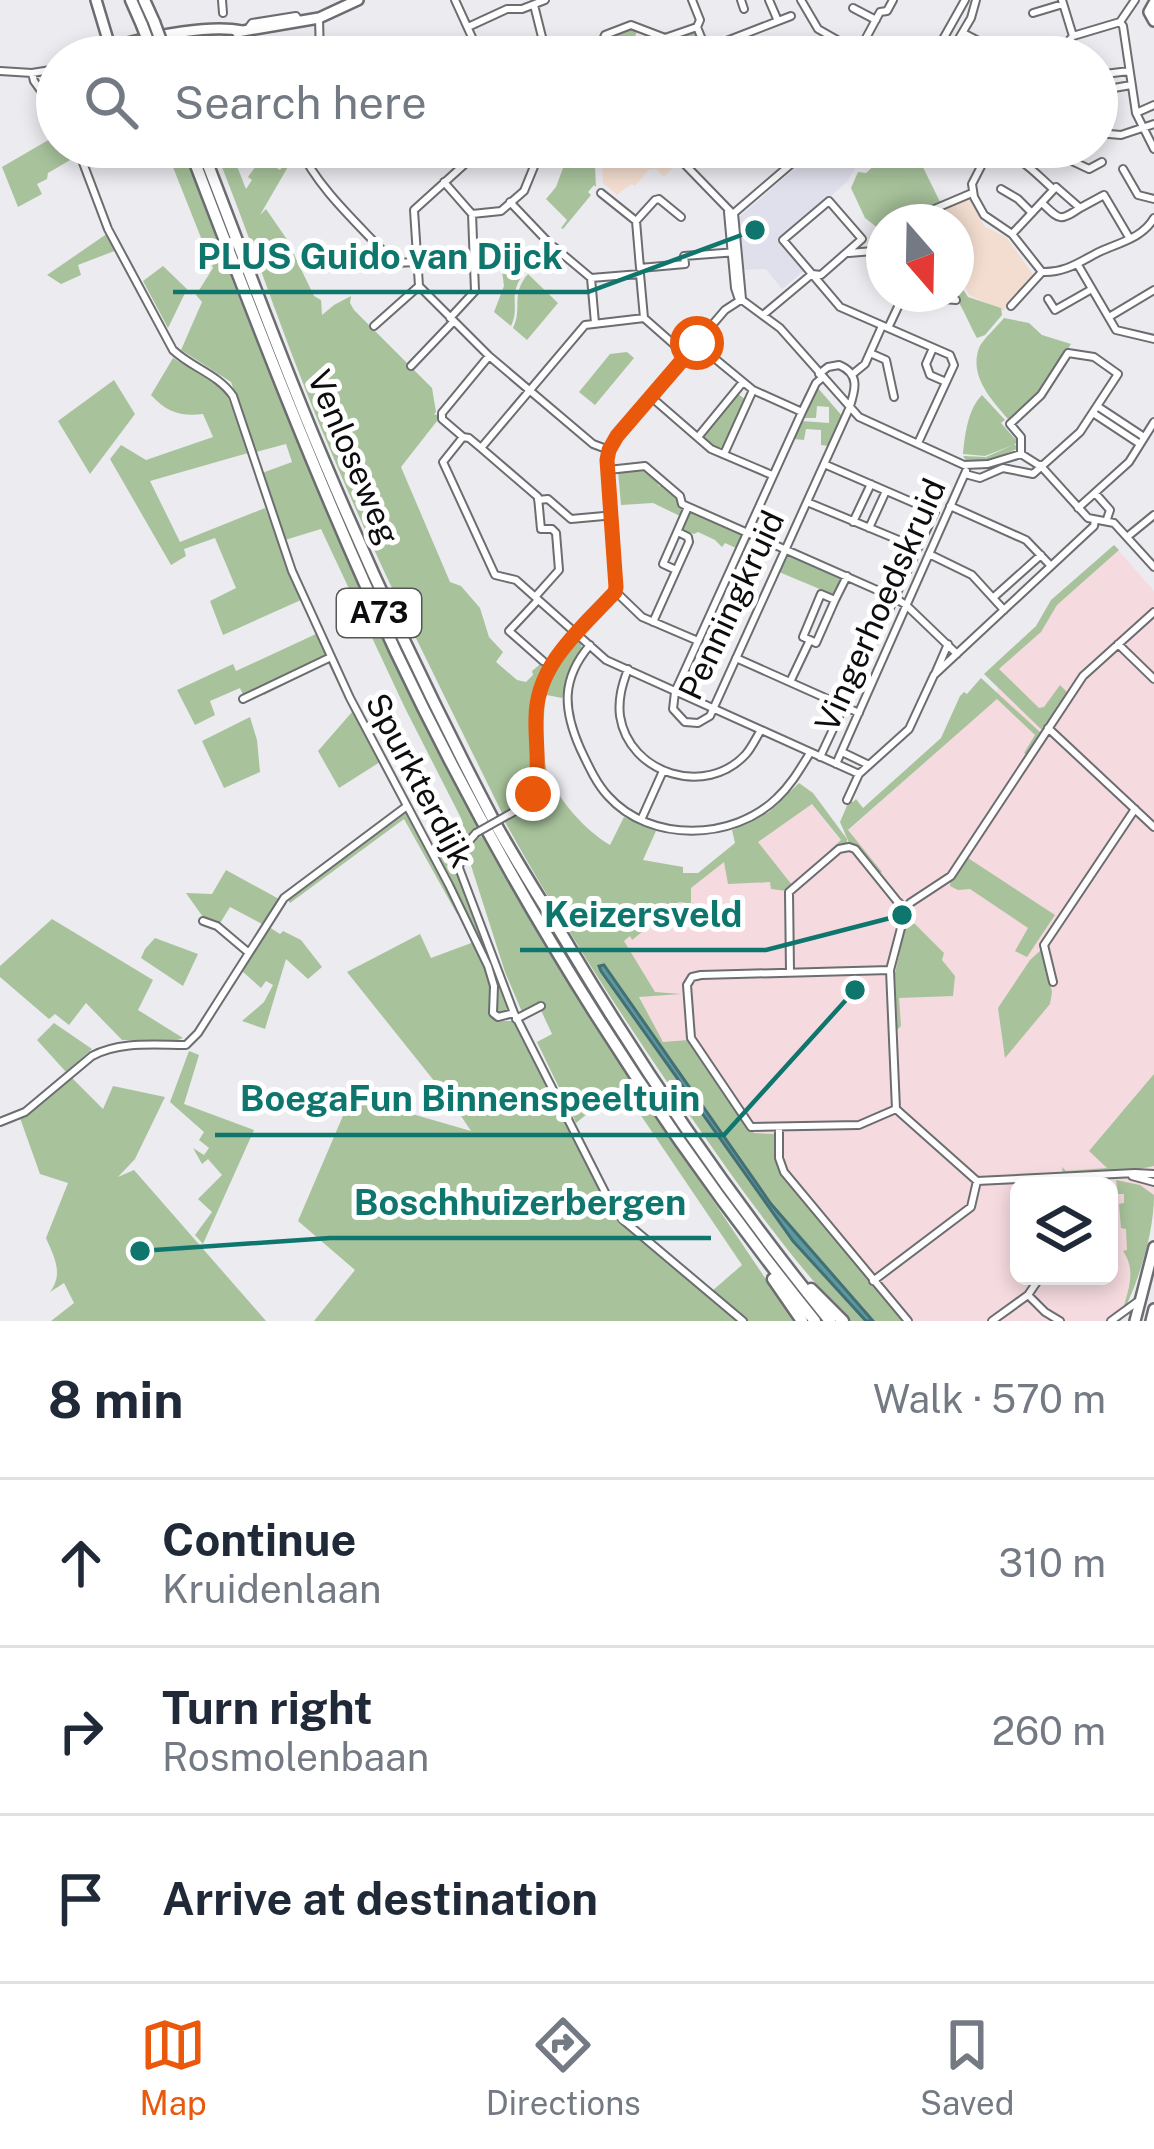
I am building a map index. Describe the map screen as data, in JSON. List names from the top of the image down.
{
  "streets": {
    "highway": ["Venloseweg", "A73"],
    "street": ["Penningkruid", "Vingerhoedskruid", "Spurkterdijk"]
  },
  "crossings": [
    ["Venloseweg", "A73"]
  ],
  "places": [
    "PLUS Guido van Dijck",
    "Keizersveld",
    "BoegaFun Binnenspeeltuin",
    "Boschhuizerbergen"
  ],
  "north": "bottom",
  "page": {
    "search": "Search here",
    "heading": ["8 min", "Walk · 570 m"],
    "list": [
      ["Continue", "Kruidenlaan", "310 m"],
      ["Turn right", "Rosmolenbaan", "260 m"],
      "Arrive at destination"
    ],
    "nav": ["Map", "Directions", "Saved"]
  }
}
